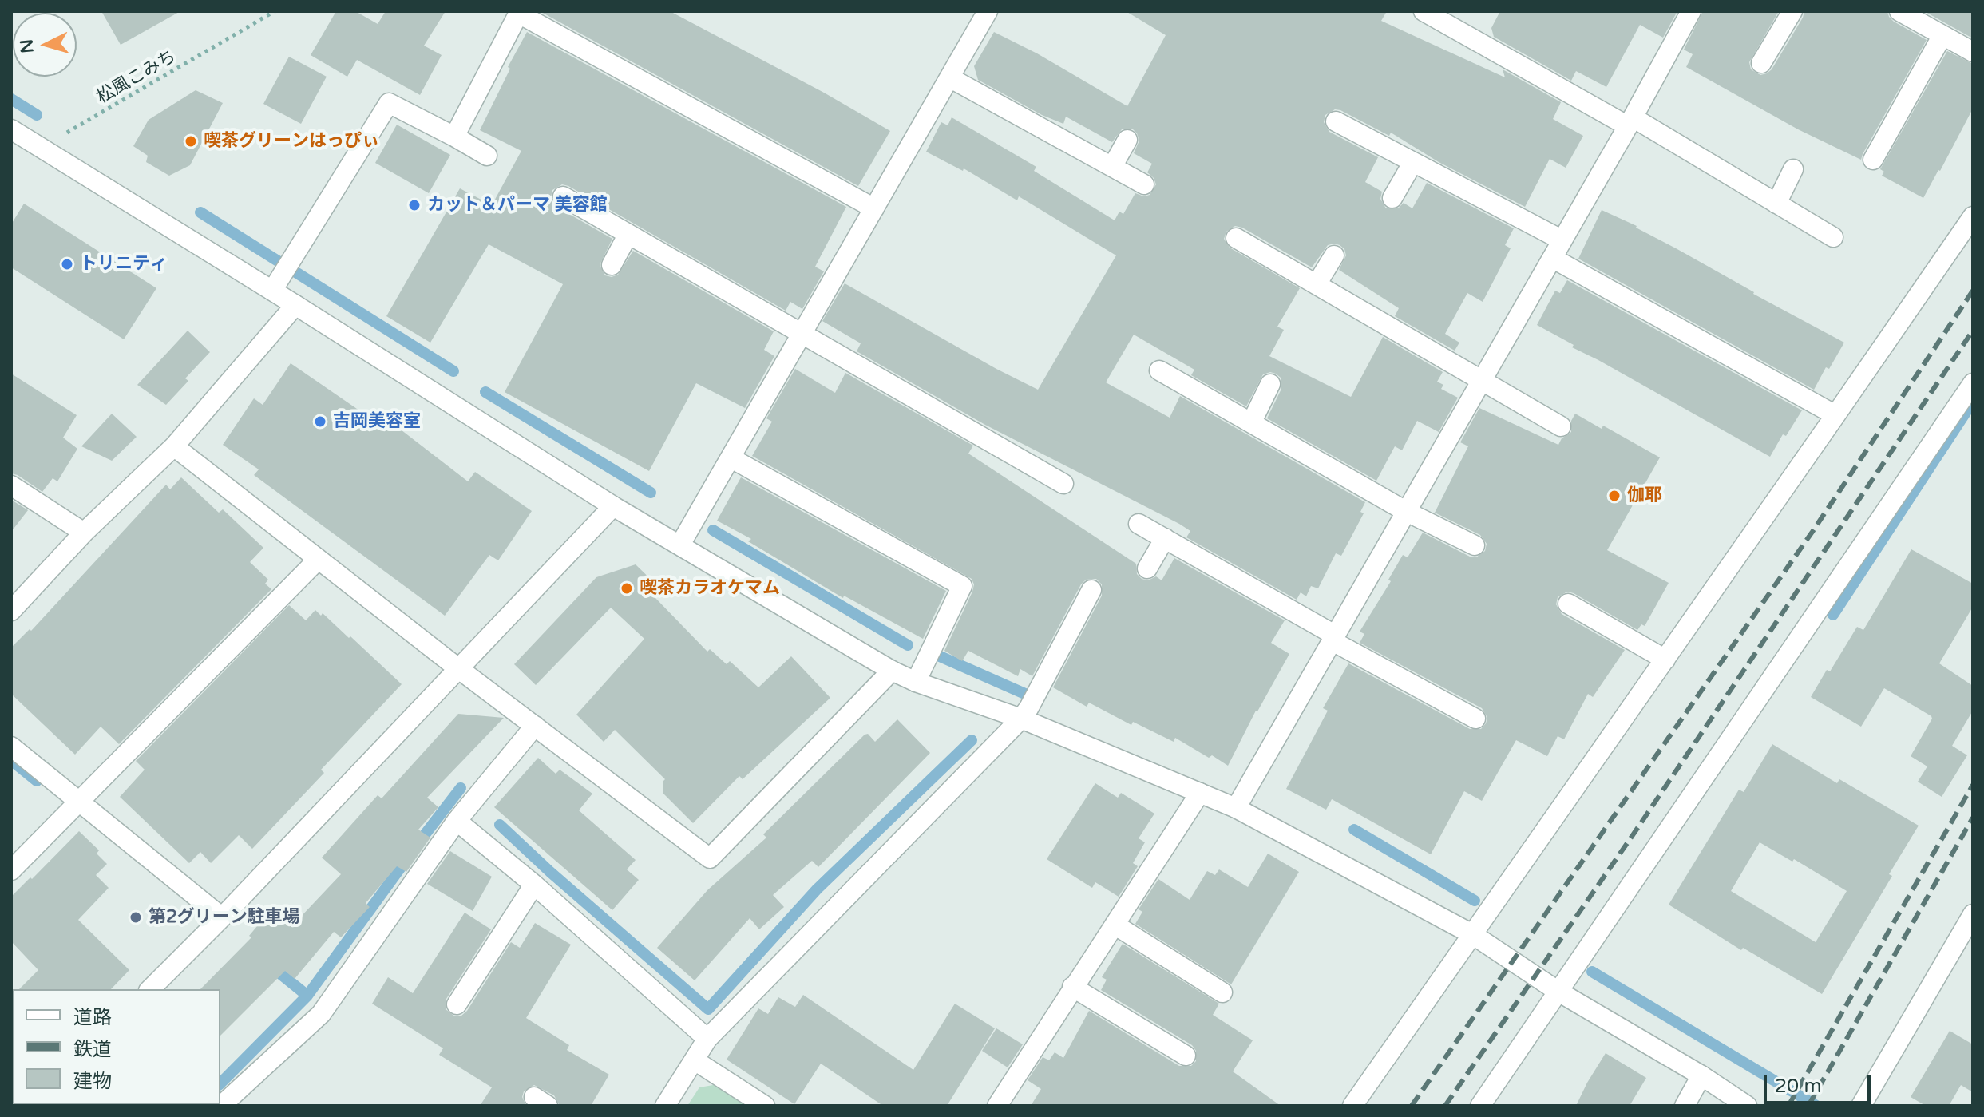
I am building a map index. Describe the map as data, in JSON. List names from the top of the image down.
{
  "streets": {
    "path": ["松風こみち"]
  },
  "places": [
    "喫茶グリーンはっぴぃ",
    "カット＆パーマ 美容館",
    "トリニティ",
    "吉岡美容室",
    "伽耶",
    "喫茶カラオケマム",
    "第2グリーン駐車場"
  ],
  "legend": ["道路", "鉄道", "建物"],
  "scale_bar": "20 m",
  "north": "left"
}
